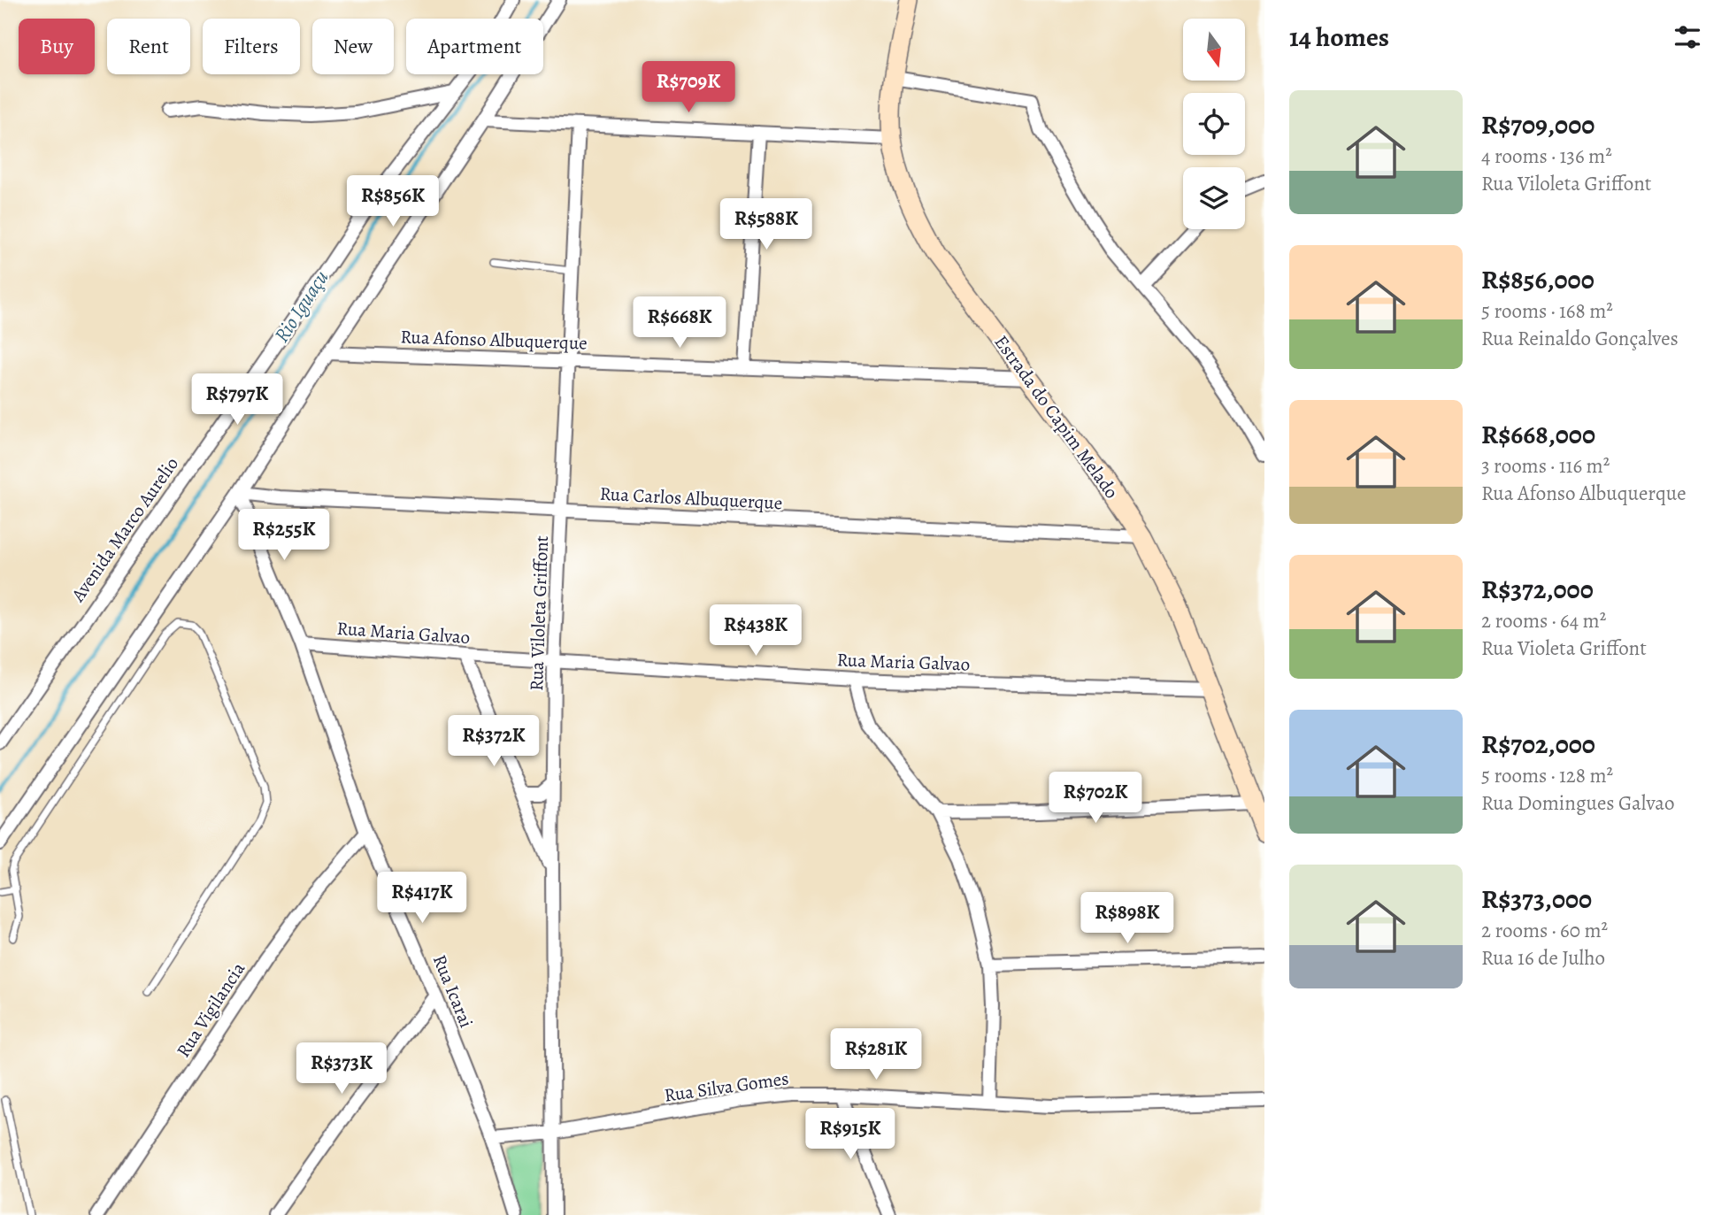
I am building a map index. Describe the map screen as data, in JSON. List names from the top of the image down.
{
  "streets": {
    "street": [
      "Rua Afonso Albuquerque",
      "Estrada do Capim Melado",
      "Rua Carlos Albuquerque",
      "Avenida Marco Aurelio",
      "Rua Viloleta Griffont",
      "Rua Maria Galvao",
      "Rua Icarai",
      "Rua Vigilancia",
      "Rua Silva Gomes"
    ]
  },
  "crossings": [
    ["Rua Afonso Albuquerque", "Estrada do Capim Melado"],
    ["Rua Afonso Albuquerque", "Rua Viloleta Griffont"],
    ["Estrada do Capim Melado", "Rua Carlos Albuquerque"],
    ["Estrada do Capim Melado", "Rua Maria Galvao"],
    ["Rua Carlos Albuquerque", "Rua Viloleta Griffont"],
    ["Rua Carlos Albuquerque", "Rua Icarai"],
    ["Rua Viloleta Griffont", "Rua Maria Galvao"],
    ["Rua Viloleta Griffont", "Rua Silva Gomes"],
    ["Rua Maria Galvao", "Rua Icarai"],
    ["Rua Icarai", "Rua Vigilancia"],
    ["Rua Icarai", "Rua Silva Gomes"]
  ],
  "water": ["Rio Iguaçu"],
  "north": "bottom",
  "page": {
    "heading": "14 homes",
    "chip": [
      "Buy",
      "Rent",
      "Filters",
      "New",
      "Apartment"
    ],
    "price": [
      "R$709K",
      "R$856K",
      "R$588K",
      "R$668K",
      "R$797K",
      "R$255K",
      "R$438K",
      "R$372K",
      "R$702K",
      "R$417K",
      "R$898K",
      "R$281K",
      "R$373K",
      "R$915K"
    ],
    "list": [
      {
        "name": "R$709,000",
        "note": "4 rooms · 136 m² · Rua Viloleta Griffont"
      },
      {
        "name": "R$856,000",
        "note": "5 rooms · 168 m² · Rua Reinaldo Gonçalves"
      },
      {
        "name": "R$668,000",
        "note": "3 rooms · 116 m² · Rua Afonso Albuquerque"
      },
      {
        "name": "R$372,000",
        "note": "2 rooms · 64 m² · Rua Violeta Griffont"
      },
      {
        "name": "R$702,000",
        "note": "5 rooms · 128 m² · Rua Domingues Galvao"
      },
      {
        "name": "R$373,000",
        "note": "2 rooms · 60 m² · Rua 16 de Julho"
      }
    ]
  }
}
